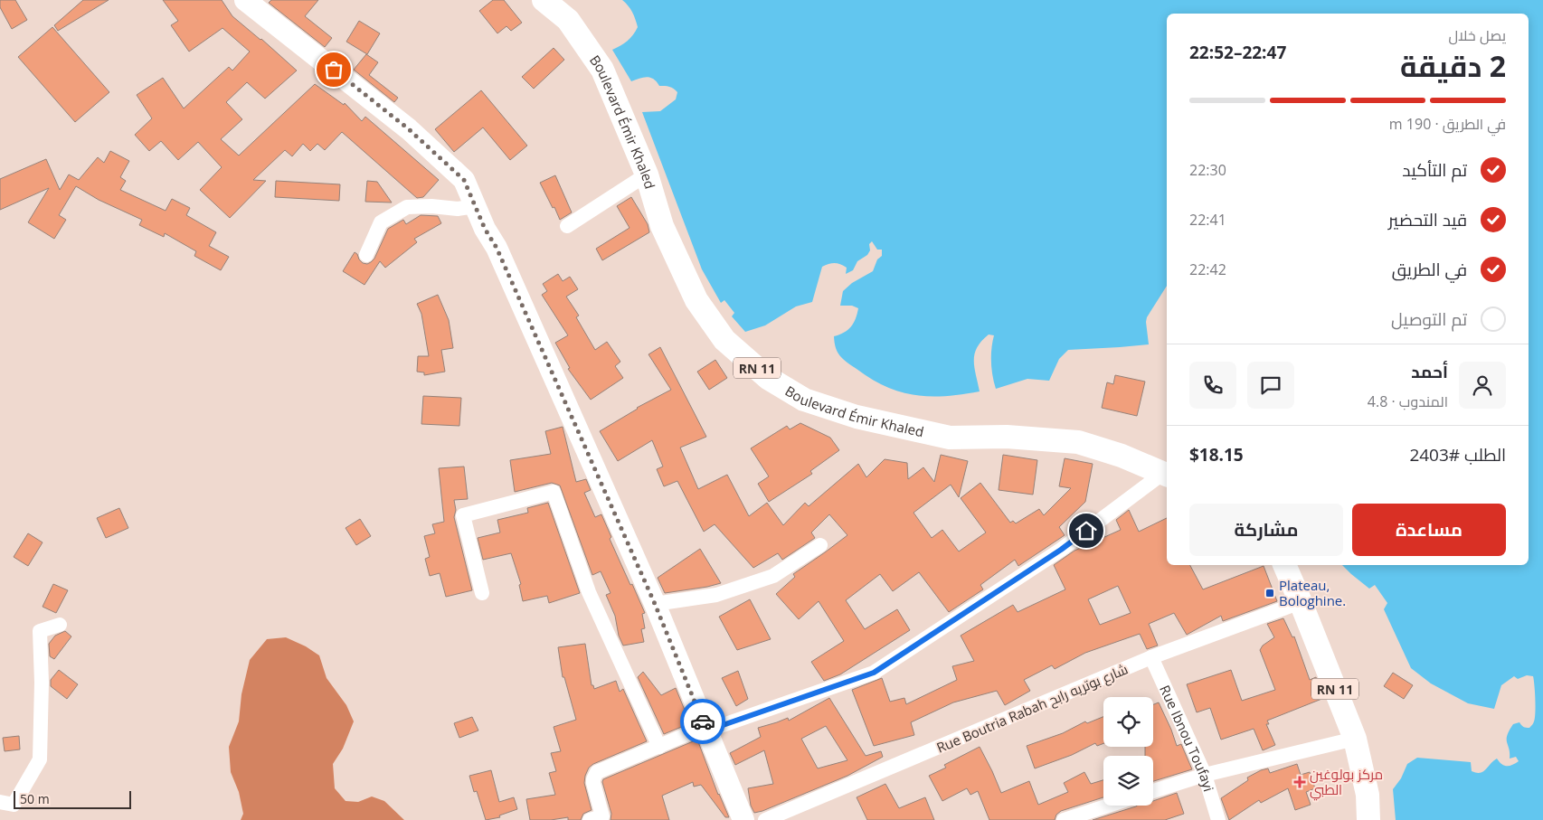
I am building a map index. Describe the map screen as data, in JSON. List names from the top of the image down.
{
  "streets": {
    "main road": ["Boulevard Émir Khaled", "RN 11"],
    "street": ["Rue Boutria Rabah شارع بوتريه رابح", "Rue Ibnou Toufayi"]
  },
  "crossings": [
    ["RN 11", "Rue Boutria Rabah شارع بوتريه رابح"],
    ["Rue Boutria Rabah شارع بوتريه رابح", "Rue Ibnou Toufayi"]
  ],
  "places": {
    "transit": ["Plateau, Bologhine."],
    "health": ["مركز بولوغين الطبي"]
  },
  "scale_bar": "50 m",
  "page": {
    "heading": ["2 دقيقة", "يصل خلال", "22:47–22:52"],
    "panel": [
      "أحمد",
      "المندوب · 4.8",
      "الطلب #2403",
      "$18.15"
    ],
    "bar": "في الطريق · 190 m",
    "list": [
      ["تم التأكيد", "22:30"],
      ["قيد التحضير", "22:41"],
      ["في الطريق", "22:42"],
      "تم التوصيل"
    ],
    "buttons": ["مساعدة", "مشاركة"],
    "scale": "50 m"
  }
}
